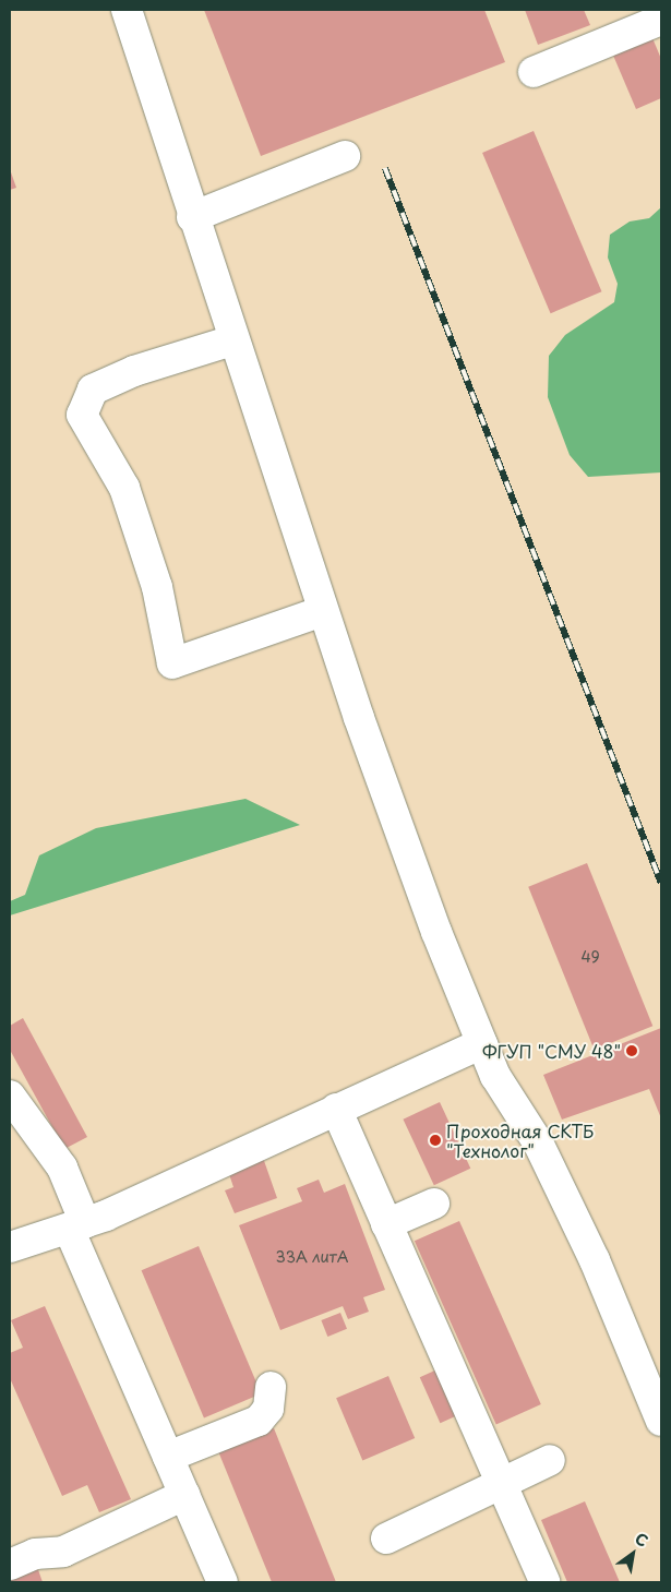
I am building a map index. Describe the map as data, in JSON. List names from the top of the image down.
{
  "places": ["ФГУП \"СМУ 48\"", "Проходная СКТБ \"Технолог\""],
  "house_numbers": ["49", "33А литА"],
  "north": "top right"
}
